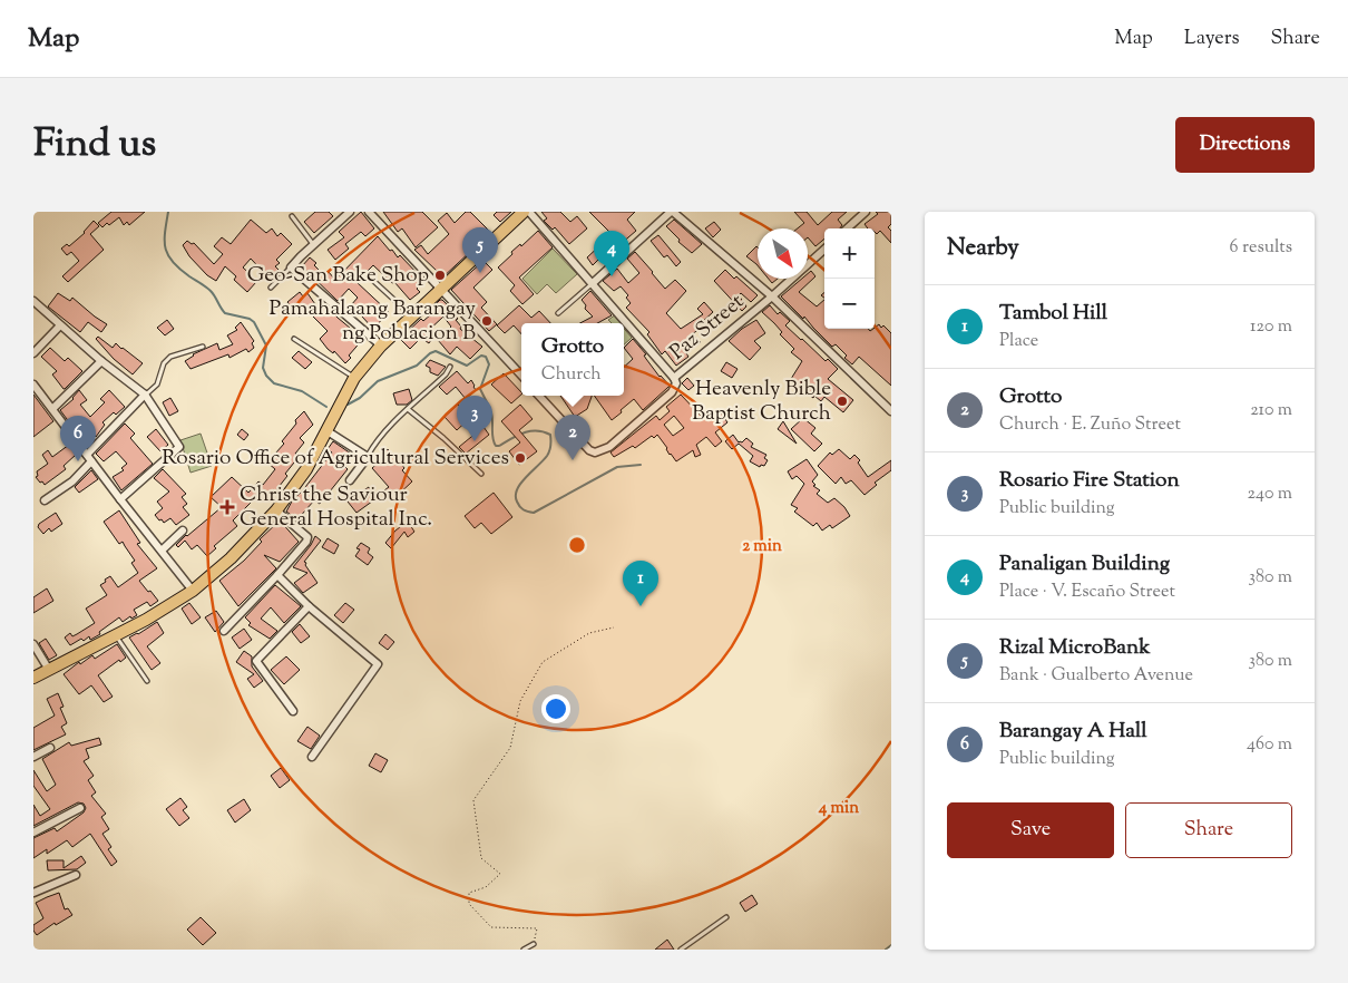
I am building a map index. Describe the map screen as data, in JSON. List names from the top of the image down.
{
  "streets": {
    "street": ["Paz Street"]
  },
  "places": {
    "other": [
      "Geo-San Bake Shop",
      "Pamahalaang Barangay ng Poblacion B",
      "Heavenly Bible Baptist Church",
      "Rosario Office of Agricultural Services"
    ],
    "health": ["Christ the Saviour General Hospital Inc."]
  },
  "north": "bottom right",
  "page": {
    "header": "Map",
    "nav": ["Map", "Layers", "Share"],
    "title": "Find us",
    "buttons": [
      "Directions",
      ["Save", "Share"]
    ],
    "heading": ["Nearby", "6 results"],
    "pins": [
      "5",
      "4",
      "3",
      "2",
      "6",
      "1"
    ],
    "map_buttons": ["+", "−"],
    "list": [
      {
        "mark": "1",
        "name": "Tambol Hill",
        "note": "Place",
        "value": "120 m"
      },
      {
        "mark": "2",
        "name": "Grotto",
        "note": "Church · E. Zuño Street",
        "value": "210 m"
      },
      {
        "mark": "3",
        "name": "Rosario Fire Station",
        "note": "Public building",
        "value": "240 m"
      },
      {
        "mark": "4",
        "name": "Panaligan Building",
        "note": "Place · V. Escaño Street",
        "value": "380 m"
      },
      {
        "mark": "5",
        "name": "Rizal MicroBank",
        "note": "Bank · Gualberto Avenue",
        "value": "380 m"
      },
      {
        "mark": "6",
        "name": "Barangay A Hall",
        "note": "Public building",
        "value": "460 m"
      }
    ],
    "popup": ["Grotto", "Church"]
  },
  "rings": ["2 min", "4 min"]
}
